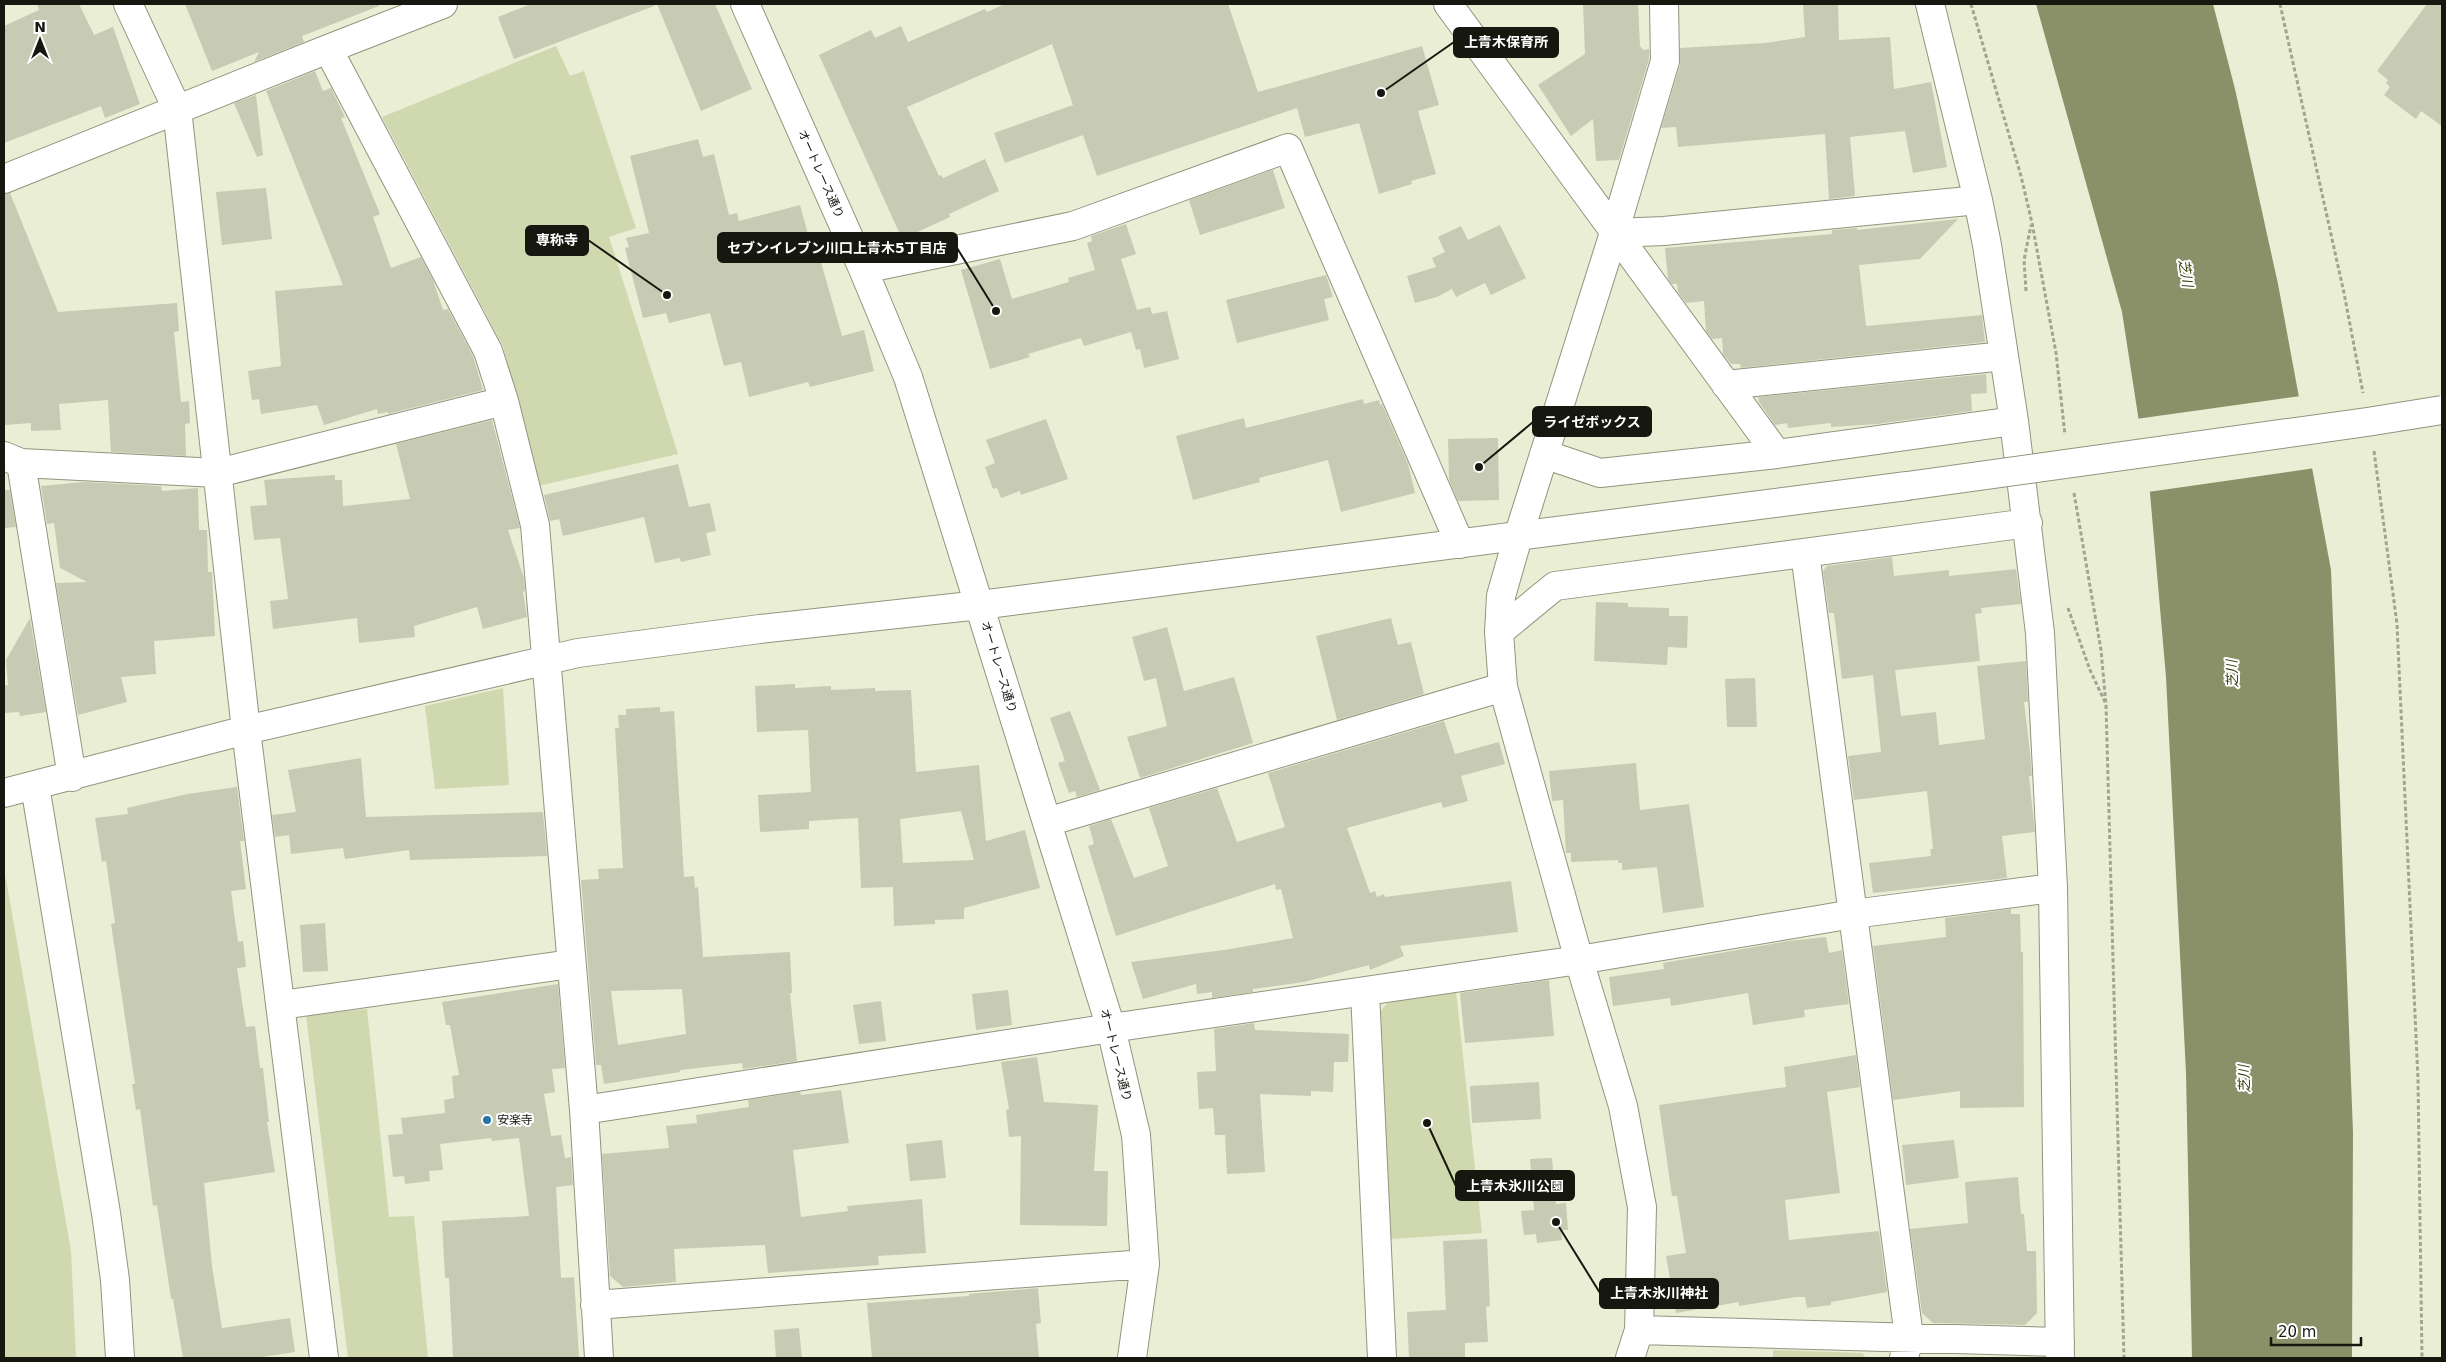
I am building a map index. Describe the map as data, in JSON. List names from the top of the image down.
{
  "streets": {
    "street": ["オートレース通り"]
  },
  "water": ["芝川"],
  "places": [
    "上青木保育所",
    "専称寺",
    "セブンイレブン川口上青木5丁目店",
    "ライゼボックス",
    "安楽寺",
    "上青木氷川公園",
    "上青木氷川神社"
  ],
  "scale_bar": "20 m",
  "north": "top"
}
